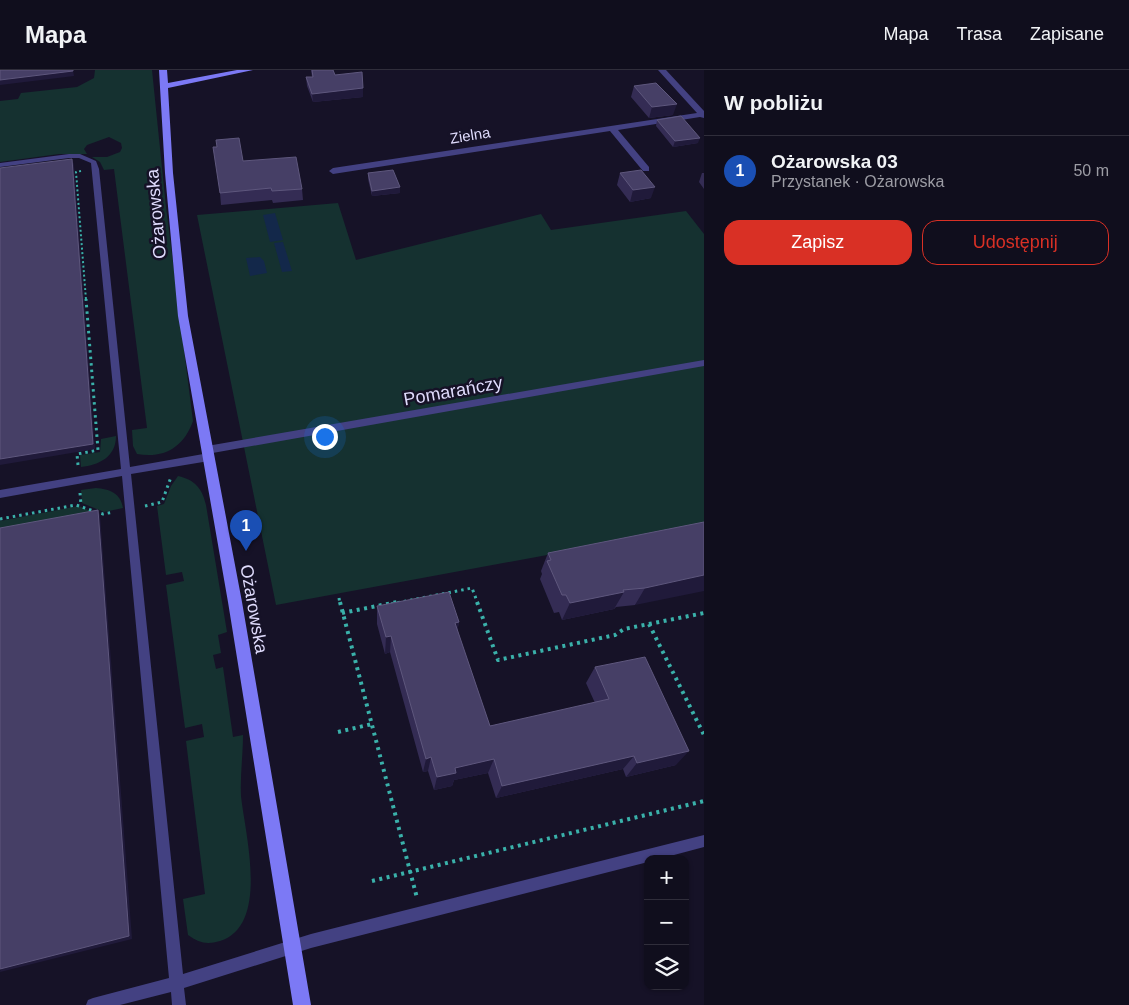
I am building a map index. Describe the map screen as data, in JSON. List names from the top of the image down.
{
  "streets": {
    "main road": ["Ożarowska"],
    "street": ["Zielna"],
    "lane": ["Pomarańczy"]
  },
  "crossings": [
    ["Ożarowska", "Pomarańczy"]
  ],
  "page": {
    "header": "Mapa",
    "nav": ["Mapa", "Trasa", "Zapisane"],
    "heading": "W pobliżu",
    "list": [
      {
        "mark": "1",
        "name": "Ożarowska 03",
        "note": "Przystanek · Ożarowska",
        "value": "50 m"
      }
    ],
    "buttons": ["Zapisz", "Udostępnij"],
    "pins": "1",
    "map_buttons": ["+", "−"]
  }
}
